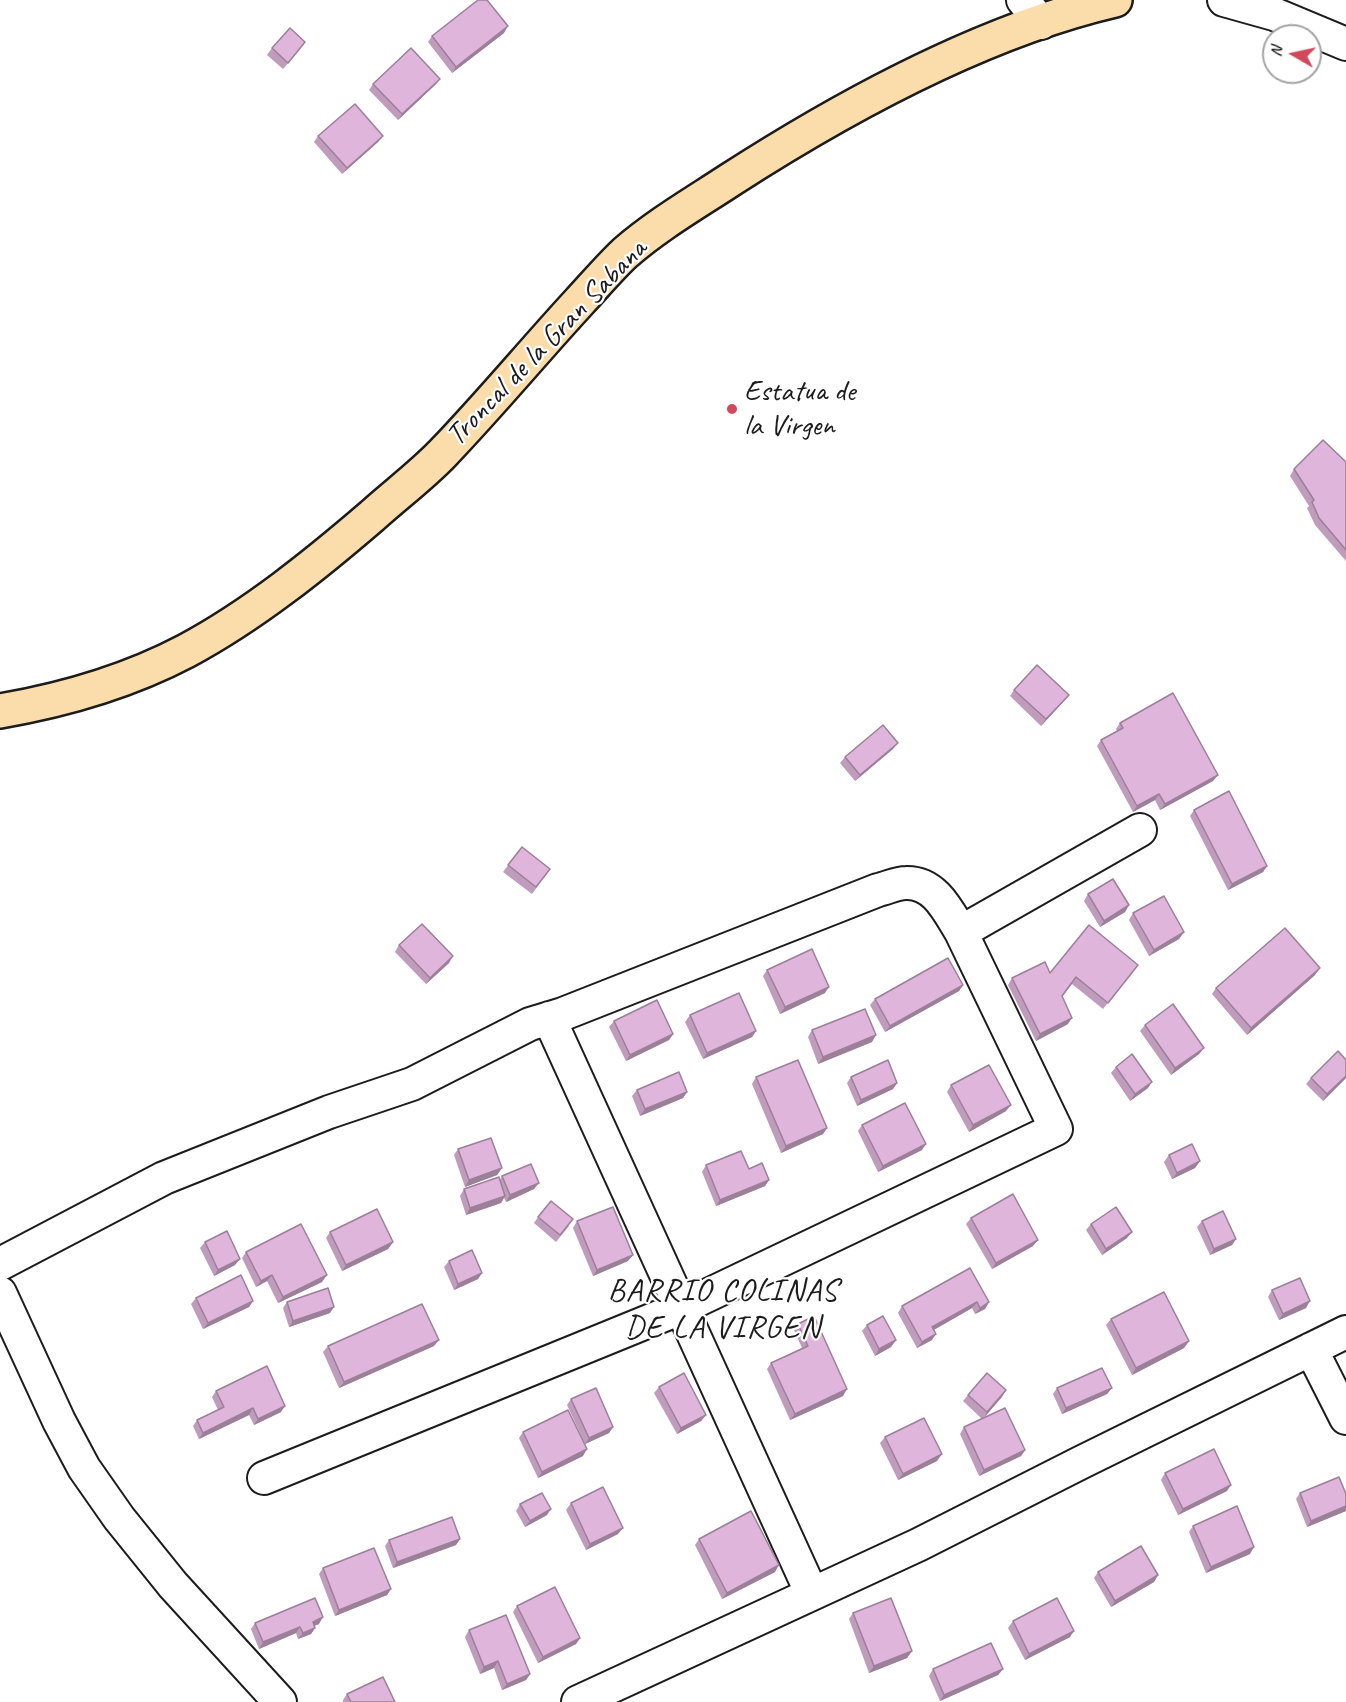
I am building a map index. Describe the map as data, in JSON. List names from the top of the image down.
{
  "streets": {
    "highway": ["Troncal de la Gran Sabana"]
  },
  "districts": ["BARRIO COLINAS DE LA VIRGEN"],
  "places": ["Estatua de la Virgen"],
  "north": "left"
}
